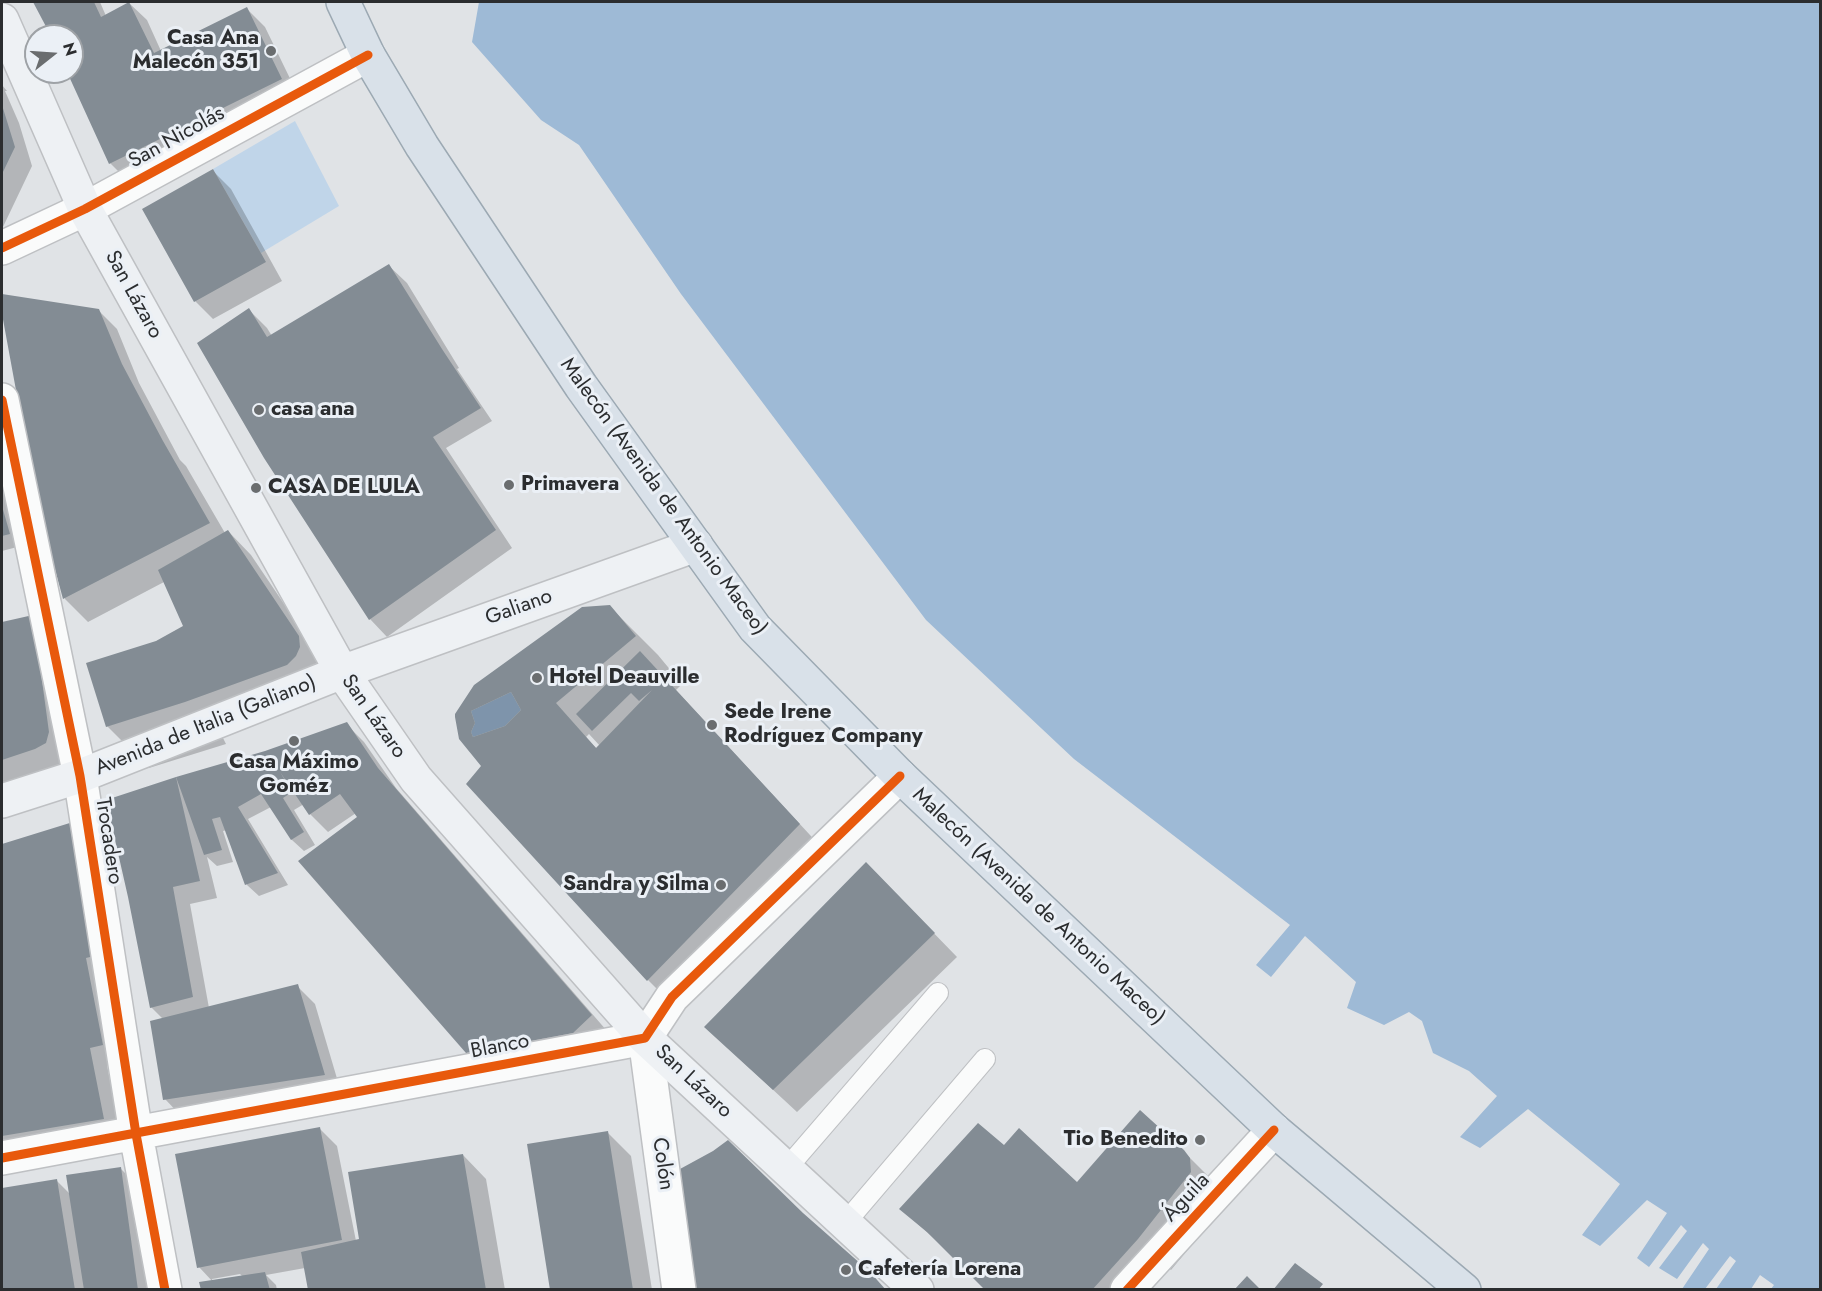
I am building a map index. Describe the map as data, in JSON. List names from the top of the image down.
{
  "streets": {
    "highway": ["Malecón (Avenida de Antonio Maceo)"],
    "main road": ["San Lázaro", "Galiano", "Avenida de Italia (Galiano)"],
    "street": [
      "San Nicolás",
      "Trocadero",
      "Blanco",
      "Colón",
      "Águila"
    ]
  },
  "crossings": [
    ["San Nicolás", "San Lázaro"],
    ["San Nicolás", "Malecón (Avenida de Antonio Maceo)"],
    ["San Lázaro", "Galiano"],
    ["San Lázaro", "Avenida de Italia (Galiano)"],
    ["San Lázaro", "Blanco"],
    ["San Lázaro", "Colón"],
    ["Malecón (Avenida de Antonio Maceo)", "Galiano"],
    ["Malecón (Avenida de Antonio Maceo)", "Águila"],
    ["Galiano", "Avenida de Italia (Galiano)"],
    ["Avenida de Italia (Galiano)", "Trocadero"],
    ["Trocadero", "Blanco"],
    ["Blanco", "Colón"]
  ],
  "places": [
    "Casa Ana Malecón 351",
    "casa ana",
    "Primavera",
    "CASA DE LULA",
    "Hotel Deauville",
    "Sede Irene Rodríguez Company",
    "Casa Máximo Goméz",
    "Sandra y Silma",
    "Tio Benedito",
    "Cafetería Lorena"
  ],
  "north": "right"
}
